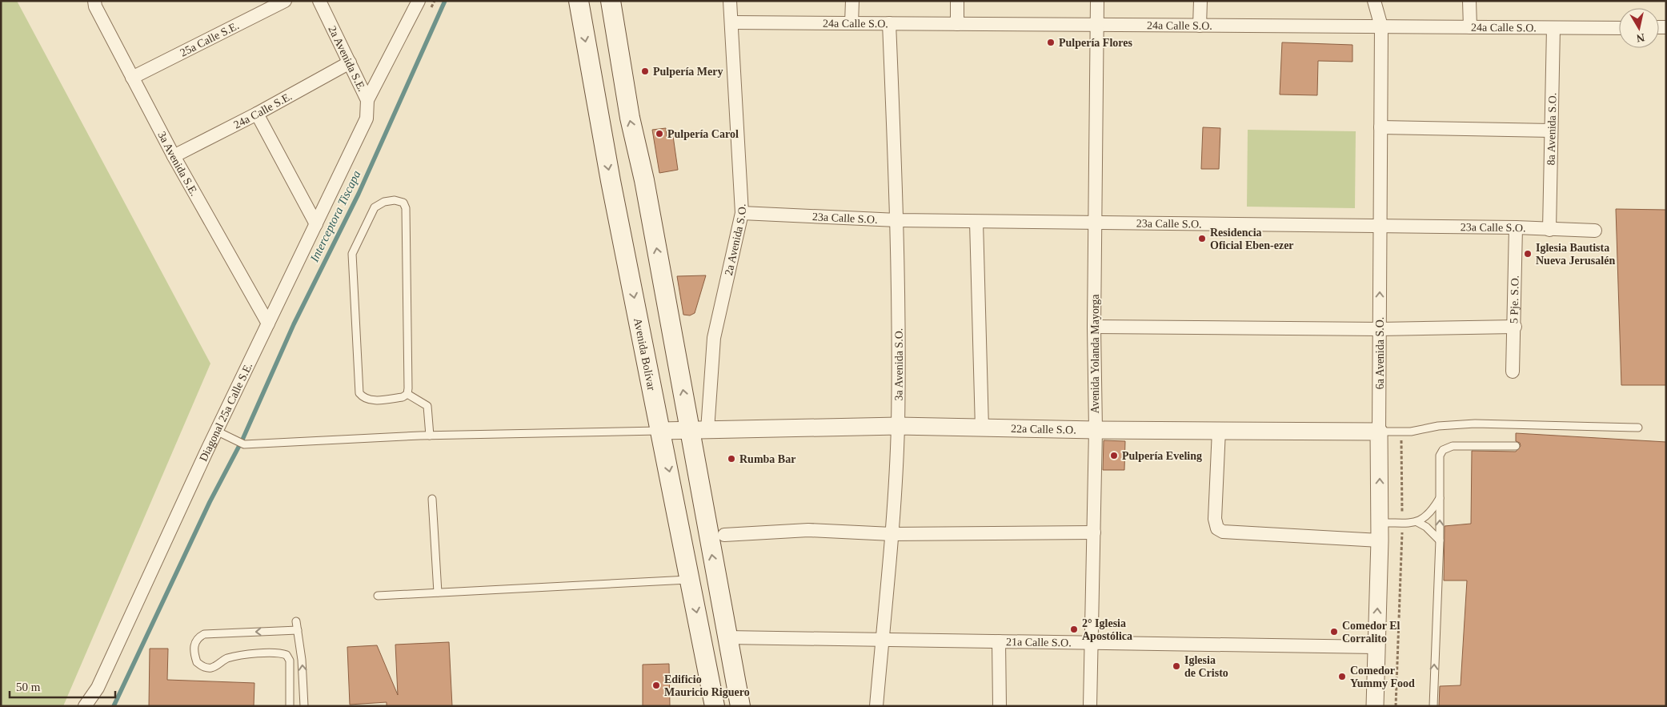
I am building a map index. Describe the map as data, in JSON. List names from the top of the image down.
{
  "streets": {
    "main road": ["Avenida Bolívar"],
    "street": [
      "24a Calle S.O.",
      "25a Calle S.E.",
      "2a Avenida S.E.",
      "24a Calle S.E.",
      "8a Avenida S.O.",
      "3a Avenida S.E.",
      "23a Calle S.O.",
      "2a Avenida S.O.",
      "5 Pje. S.O.",
      "6a Avenida S.O.",
      "Avenida Yolanda Mayorga",
      "3a Avenida S.O.",
      "Diagonal 25a Calle S.E.",
      "22a Calle S.O.",
      "21a Calle S.O."
    ]
  },
  "crossings": [
    ["24a Calle S.O.", "8a Avenida S.O."],
    ["24a Calle S.O.", "2a Avenida S.O."],
    ["24a Calle S.O.", "6a Avenida S.O."],
    ["24a Calle S.O.", "Avenida Yolanda Mayorga"],
    ["24a Calle S.O.", "3a Avenida S.O."],
    ["25a Calle S.E.", "3a Avenida S.E."],
    ["2a Avenida S.E.", "24a Calle S.E."],
    ["2a Avenida S.E.", "Diagonal 25a Calle S.E."],
    ["24a Calle S.E.", "3a Avenida S.E."],
    ["8a Avenida S.O.", "23a Calle S.O."],
    ["3a Avenida S.E.", "Diagonal 25a Calle S.E."],
    ["23a Calle S.O.", "2a Avenida S.O."],
    ["23a Calle S.O.", "5 Pje. S.O."],
    ["23a Calle S.O.", "6a Avenida S.O."],
    ["23a Calle S.O.", "Avenida Yolanda Mayorga"],
    ["23a Calle S.O.", "3a Avenida S.O."],
    ["2a Avenida S.O.", "22a Calle S.O."],
    ["6a Avenida S.O.", "22a Calle S.O."],
    ["6a Avenida S.O.", "21a Calle S.O."],
    ["Avenida Yolanda Mayorga", "22a Calle S.O."],
    ["Avenida Yolanda Mayorga", "21a Calle S.O."],
    ["3a Avenida S.O.", "22a Calle S.O."],
    ["3a Avenida S.O.", "21a Calle S.O."]
  ],
  "one_way": ["6a Avenida S.O."],
  "water": ["Interceptora Tiscapa"],
  "places": [
    "Pulpería Flores",
    "Pulpería Mery",
    "Pulpería Carol",
    "Residencia Oficial Eben-ezer",
    "Iglesia Bautista Nueva Jerusalén",
    "Pulpería Eveling",
    "Rumba Bar",
    "2° Iglesia Apostólica",
    "Comedor El Corralito",
    "Iglesia de Cristo",
    "Comedor Yummy Food",
    "Edificio Mauricio Riguero"
  ],
  "scale_bar": "50 m",
  "north": "bottom"
}
